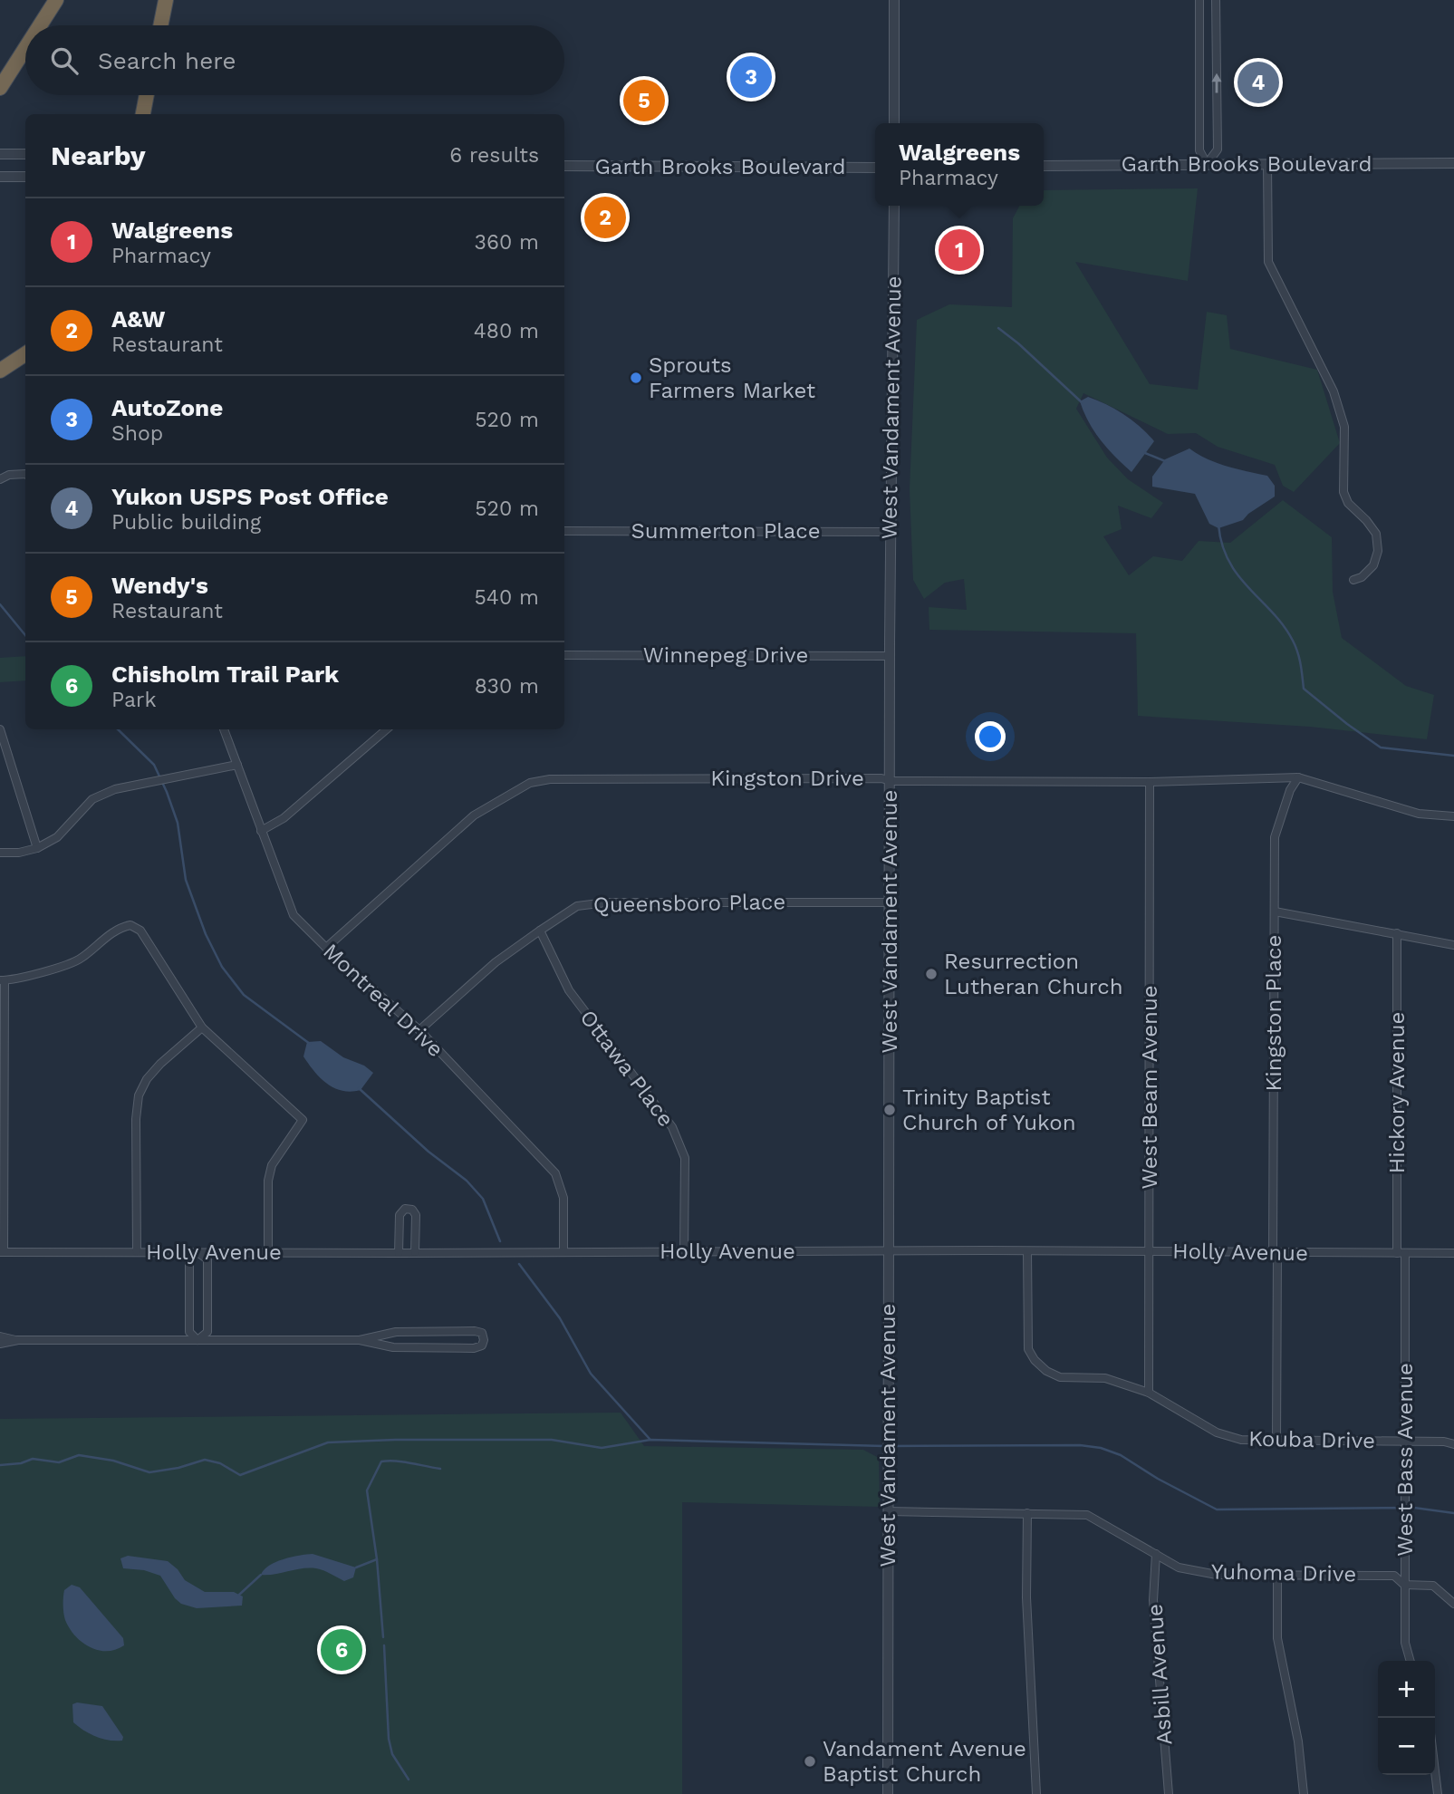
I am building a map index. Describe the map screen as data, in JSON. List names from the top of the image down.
{
  "streets": {
    "street": [
      "Garth Brooks Boulevard",
      "West Vandament Avenue",
      "Summerton Place",
      "Winnepeg Drive",
      "Kingston Drive",
      "Queensboro Place",
      "Montreal Drive",
      "Kingston Place",
      "Ottawa Place",
      "West Beam Avenue",
      "Hickory Avenue",
      "Holly Avenue",
      "Kouba Drive",
      "West Bass Avenue",
      "Yuhoma Drive",
      "Asbill Avenue"
    ]
  },
  "crossings": [
    ["West Vandament Avenue", "Summerton Place"],
    ["West Vandament Avenue", "Winnepeg Drive"],
    ["West Vandament Avenue", "Kingston Drive"],
    ["West Vandament Avenue", "Queensboro Place"],
    ["West Vandament Avenue", "Holly Avenue"],
    ["West Vandament Avenue", "Yuhoma Drive"],
    ["Kingston Drive", "Montreal Drive"],
    ["Kingston Drive", "Kingston Place"],
    ["Kingston Drive", "West Beam Avenue"],
    ["Queensboro Place", "Montreal Drive"],
    ["Queensboro Place", "Ottawa Place"],
    ["Montreal Drive", "Holly Avenue"],
    ["Kingston Place", "Holly Avenue"],
    ["Kingston Place", "Kouba Drive"],
    ["Ottawa Place", "Holly Avenue"],
    ["West Beam Avenue", "Holly Avenue"],
    ["West Beam Avenue", "Kouba Drive"],
    ["Hickory Avenue", "Holly Avenue"],
    ["Hickory Avenue", "West Bass Avenue"],
    ["Holly Avenue", "Kouba Drive"],
    ["Holly Avenue", "West Bass Avenue"],
    ["Kouba Drive", "West Bass Avenue"],
    ["West Bass Avenue", "Yuhoma Drive"],
    ["Yuhoma Drive", "Asbill Avenue"]
  ],
  "places": [
    "Sprouts Farmers Market",
    "Resurrection Lutheran Church",
    "Trinity Baptist Church of Yukon",
    "Vandament Avenue Baptist Church"
  ],
  "page": {
    "search": "Search here",
    "pins": [
      "3",
      "4",
      "5",
      "2",
      "1",
      "6"
    ],
    "heading": ["Nearby", "6 results"],
    "popup": ["Walgreens", "Pharmacy"],
    "list": [
      {
        "mark": "1",
        "name": "Walgreens",
        "note": "Pharmacy",
        "value": "360 m"
      },
      {
        "mark": "2",
        "name": "A&W",
        "note": "Restaurant",
        "value": "480 m"
      },
      {
        "mark": "3",
        "name": "AutoZone",
        "note": "Shop",
        "value": "520 m"
      },
      {
        "mark": "4",
        "name": "Yukon USPS Post Office",
        "note": "Public building",
        "value": "520 m"
      },
      {
        "mark": "5",
        "name": "Wendy's",
        "note": "Restaurant",
        "value": "540 m"
      },
      {
        "mark": "6",
        "name": "Chisholm Trail Park",
        "note": "Park",
        "value": "830 m"
      }
    ],
    "map_buttons": ["+", "−"]
  }
}
